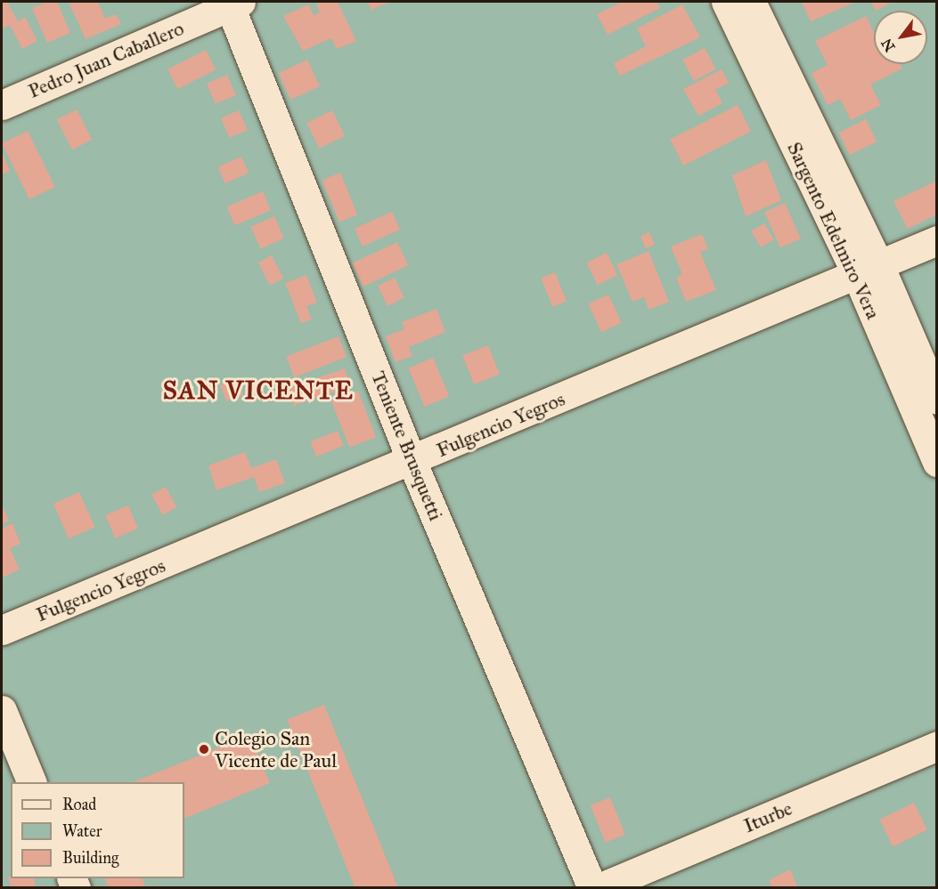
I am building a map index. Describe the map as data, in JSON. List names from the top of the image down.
{
  "streets": {
    "street": [
      "Pedro Juan Caballero",
      "Sargento Edelmiro Vera",
      "Fulgencio Yegros",
      "Teniente Brusquetti",
      "Iturbe"
    ]
  },
  "crossings": [
    ["Pedro Juan Caballero", "Teniente Brusquetti"],
    ["Sargento Edelmiro Vera", "Fulgencio Yegros"],
    ["Fulgencio Yegros", "Teniente Brusquetti"]
  ],
  "districts": ["SAN VICENTE"],
  "places": ["Colegio San Vicente de Paul"],
  "legend": ["Road", "Water", "Building"],
  "north": "bottom left"
}
